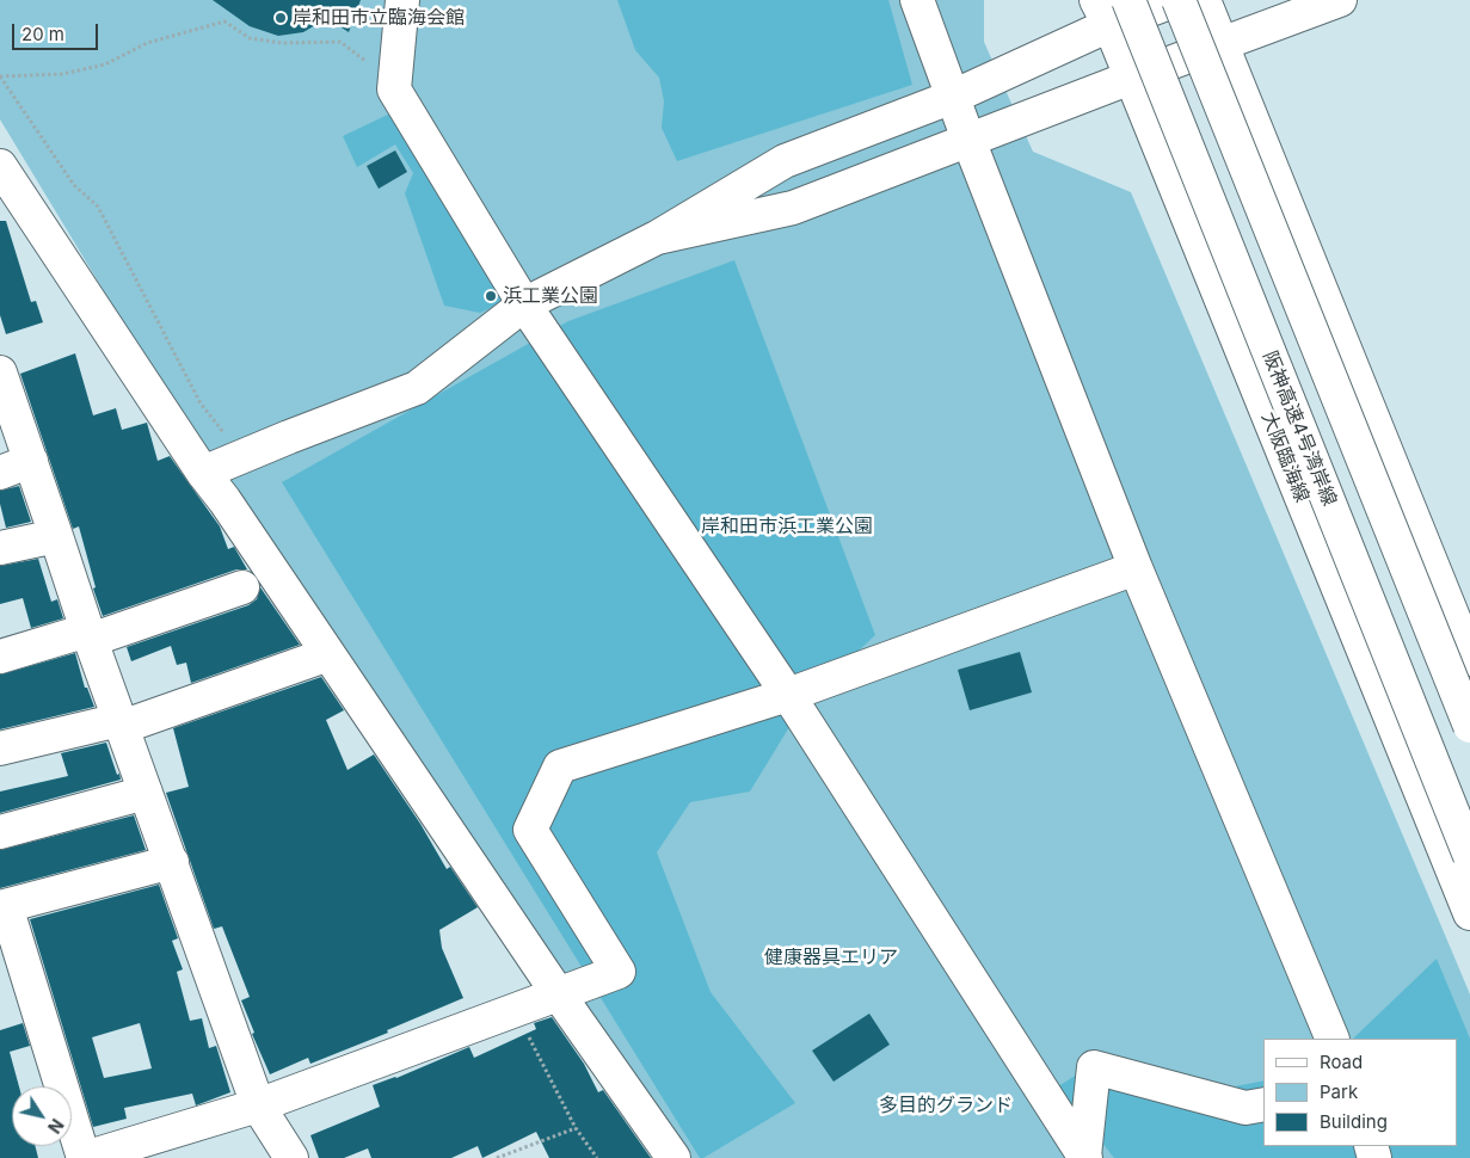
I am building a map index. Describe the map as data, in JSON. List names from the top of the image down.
{
  "streets": {
    "main road": ["阪神高速4号湾岸線", "大阪臨海線"]
  },
  "crossings": [
    ["阪神高速4号湾岸線", "大阪臨海線"]
  ],
  "parks": ["岸和田市浜工業公園", "健康器具エリア", "多目的グランド"],
  "places": ["岸和田市立臨海会館", "浜工業公園"],
  "legend": ["Road", "Park", "Building"],
  "scale_bar": "20 m",
  "north": "bottom right"
}
